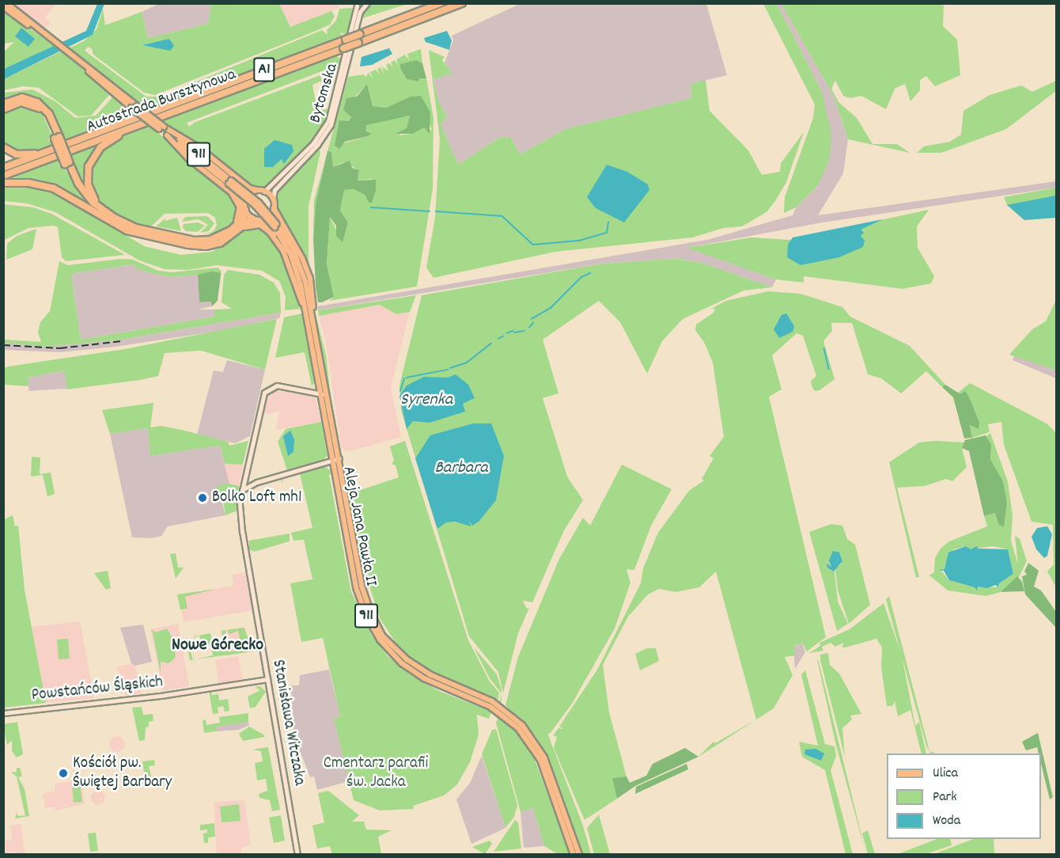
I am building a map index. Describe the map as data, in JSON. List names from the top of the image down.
{
  "streets": {
    "highway": ["A1", "Autostrada Bursztynowa"],
    "main road": ["911", "Aleja Jana Pawła II"],
    "street": ["Bytomska", "Powstańców Śląskich", "Stanisława Witczaka"]
  },
  "crossings": [
    ["911", "Aleja Jana Pawła II"],
    ["911", "Stanisława Witczaka"],
    ["Aleja Jana Pawła II", "Stanisława Witczaka"],
    ["Powstańców Śląskich", "Stanisława Witczaka"]
  ],
  "districts": ["Nowe Górecko"],
  "water": ["Syrenka", "Barbara"],
  "parks": ["Cmentarz parafii św. Jacka"],
  "places": ["Bolko Loft mh1", "Kościół pw. Świętej Barbary"],
  "legend": ["Ulica", "Park", "Woda"]
}
